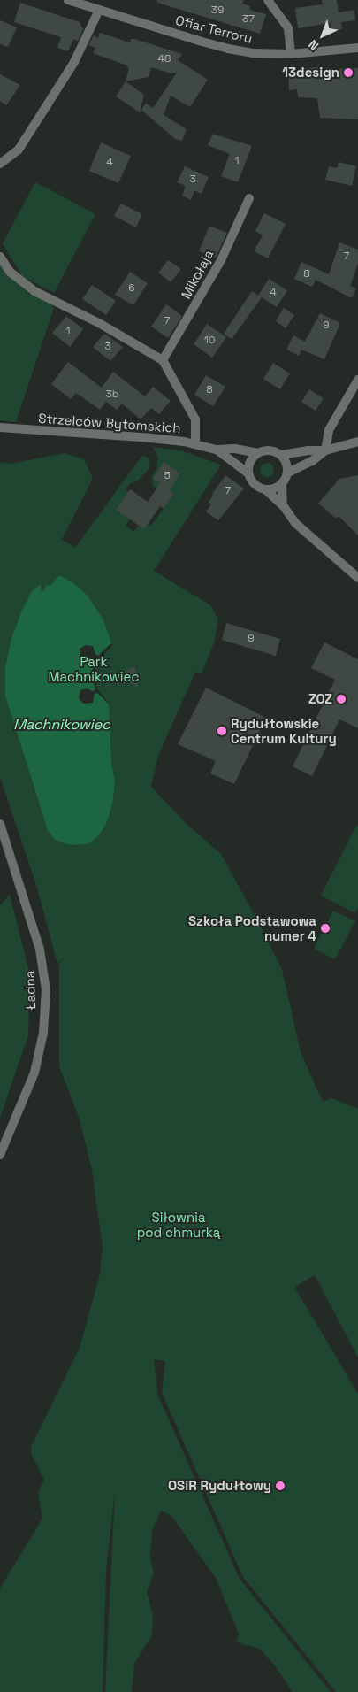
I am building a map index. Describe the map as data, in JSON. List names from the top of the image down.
{
  "streets": {
    "street": [
      "Ofiar Terroru",
      "Mikołaja",
      "Strzelców Bytomskich",
      "Ładna"
    ]
  },
  "water": ["Machnikowiec"],
  "parks": ["Park Machnikowiec", "Siłownia pod chmurką"],
  "places": [
    "13design",
    "ZOZ",
    "Rydułtowskie Centrum Kultury",
    "Szkoła Podstawowa numer 4",
    "OSiR Rydułtowy"
  ],
  "house_numbers": [
    "39",
    "37",
    "48",
    "1",
    "4",
    "3",
    "7",
    "8",
    "6",
    "4",
    "7",
    "9",
    "1",
    "10",
    "3",
    "8",
    "3b",
    "5",
    "7",
    "9"
  ],
  "north": "bottom left"
}
